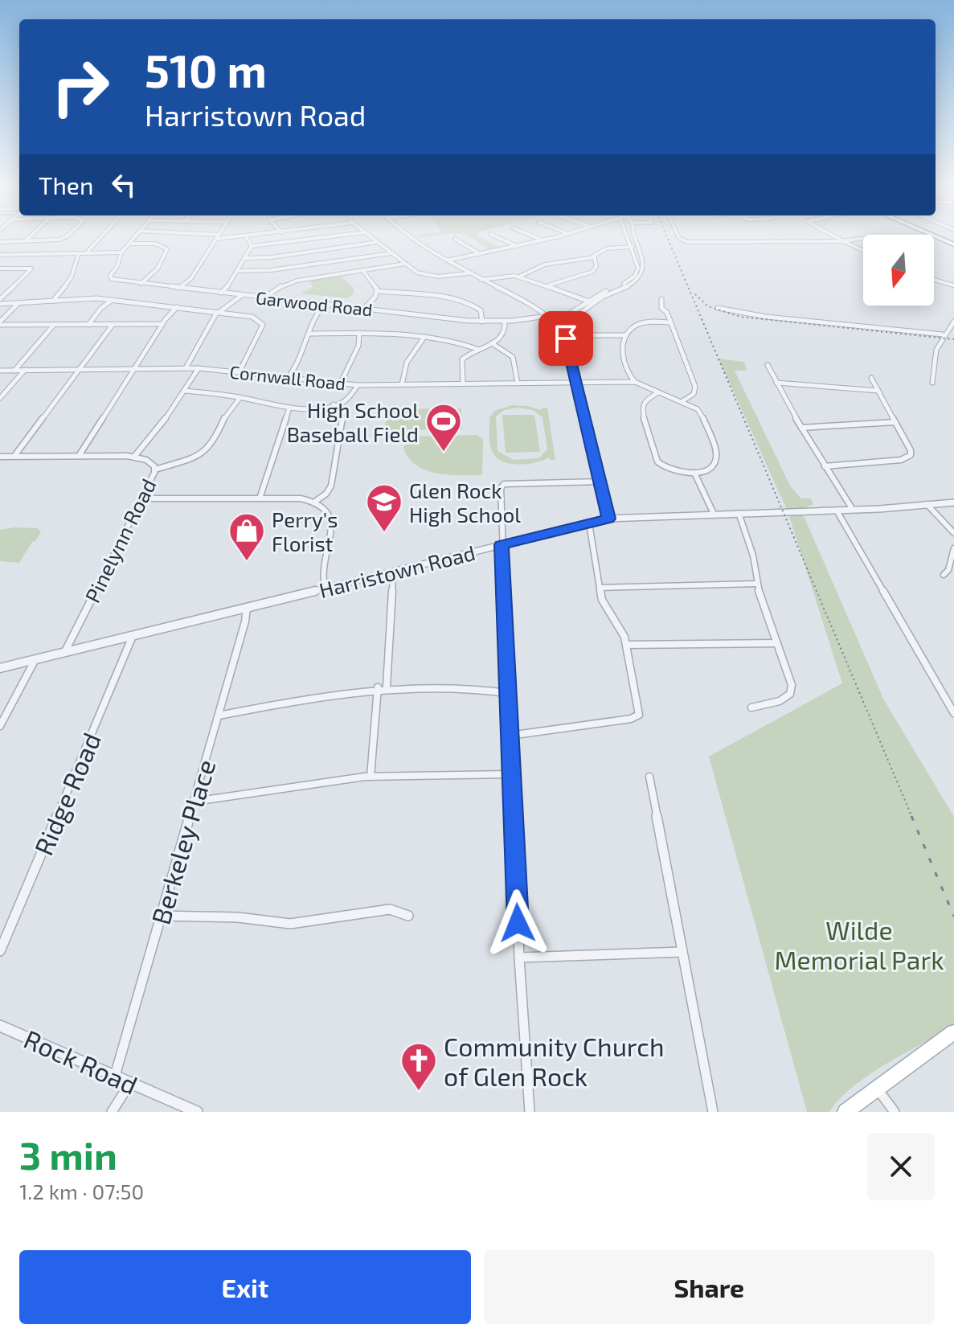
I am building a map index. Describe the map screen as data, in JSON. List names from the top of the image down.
{
  "streets": {
    "street": [
      "Garwood Road",
      "Cornwall Road",
      "Pinelynn Road",
      "Harristown Road",
      "Ridge Road",
      "Berkeley Place",
      "Rock Road"
    ]
  },
  "crossings": [
    ["Pinelynn Road", "Harristown Road"],
    ["Harristown Road", "Ridge Road"],
    ["Harristown Road", "Berkeley Place"],
    ["Berkeley Place", "Rock Road"]
  ],
  "parks": ["Wilde Memorial Park"],
  "places": {
    "sports": ["High School Baseball Field"],
    "school or university": ["Glen Rock High School"],
    "shop": ["Perry's Florist"],
    "church": ["Community Church of Glen Rock"]
  },
  "north": "bottom",
  "page": {
    "turn": ["510 m", "Harristown Road"],
    "then": "Then",
    "heading": ["3 min", "1.2 km · 07:50"],
    "buttons": ["Exit", "Share"]
  }
}
